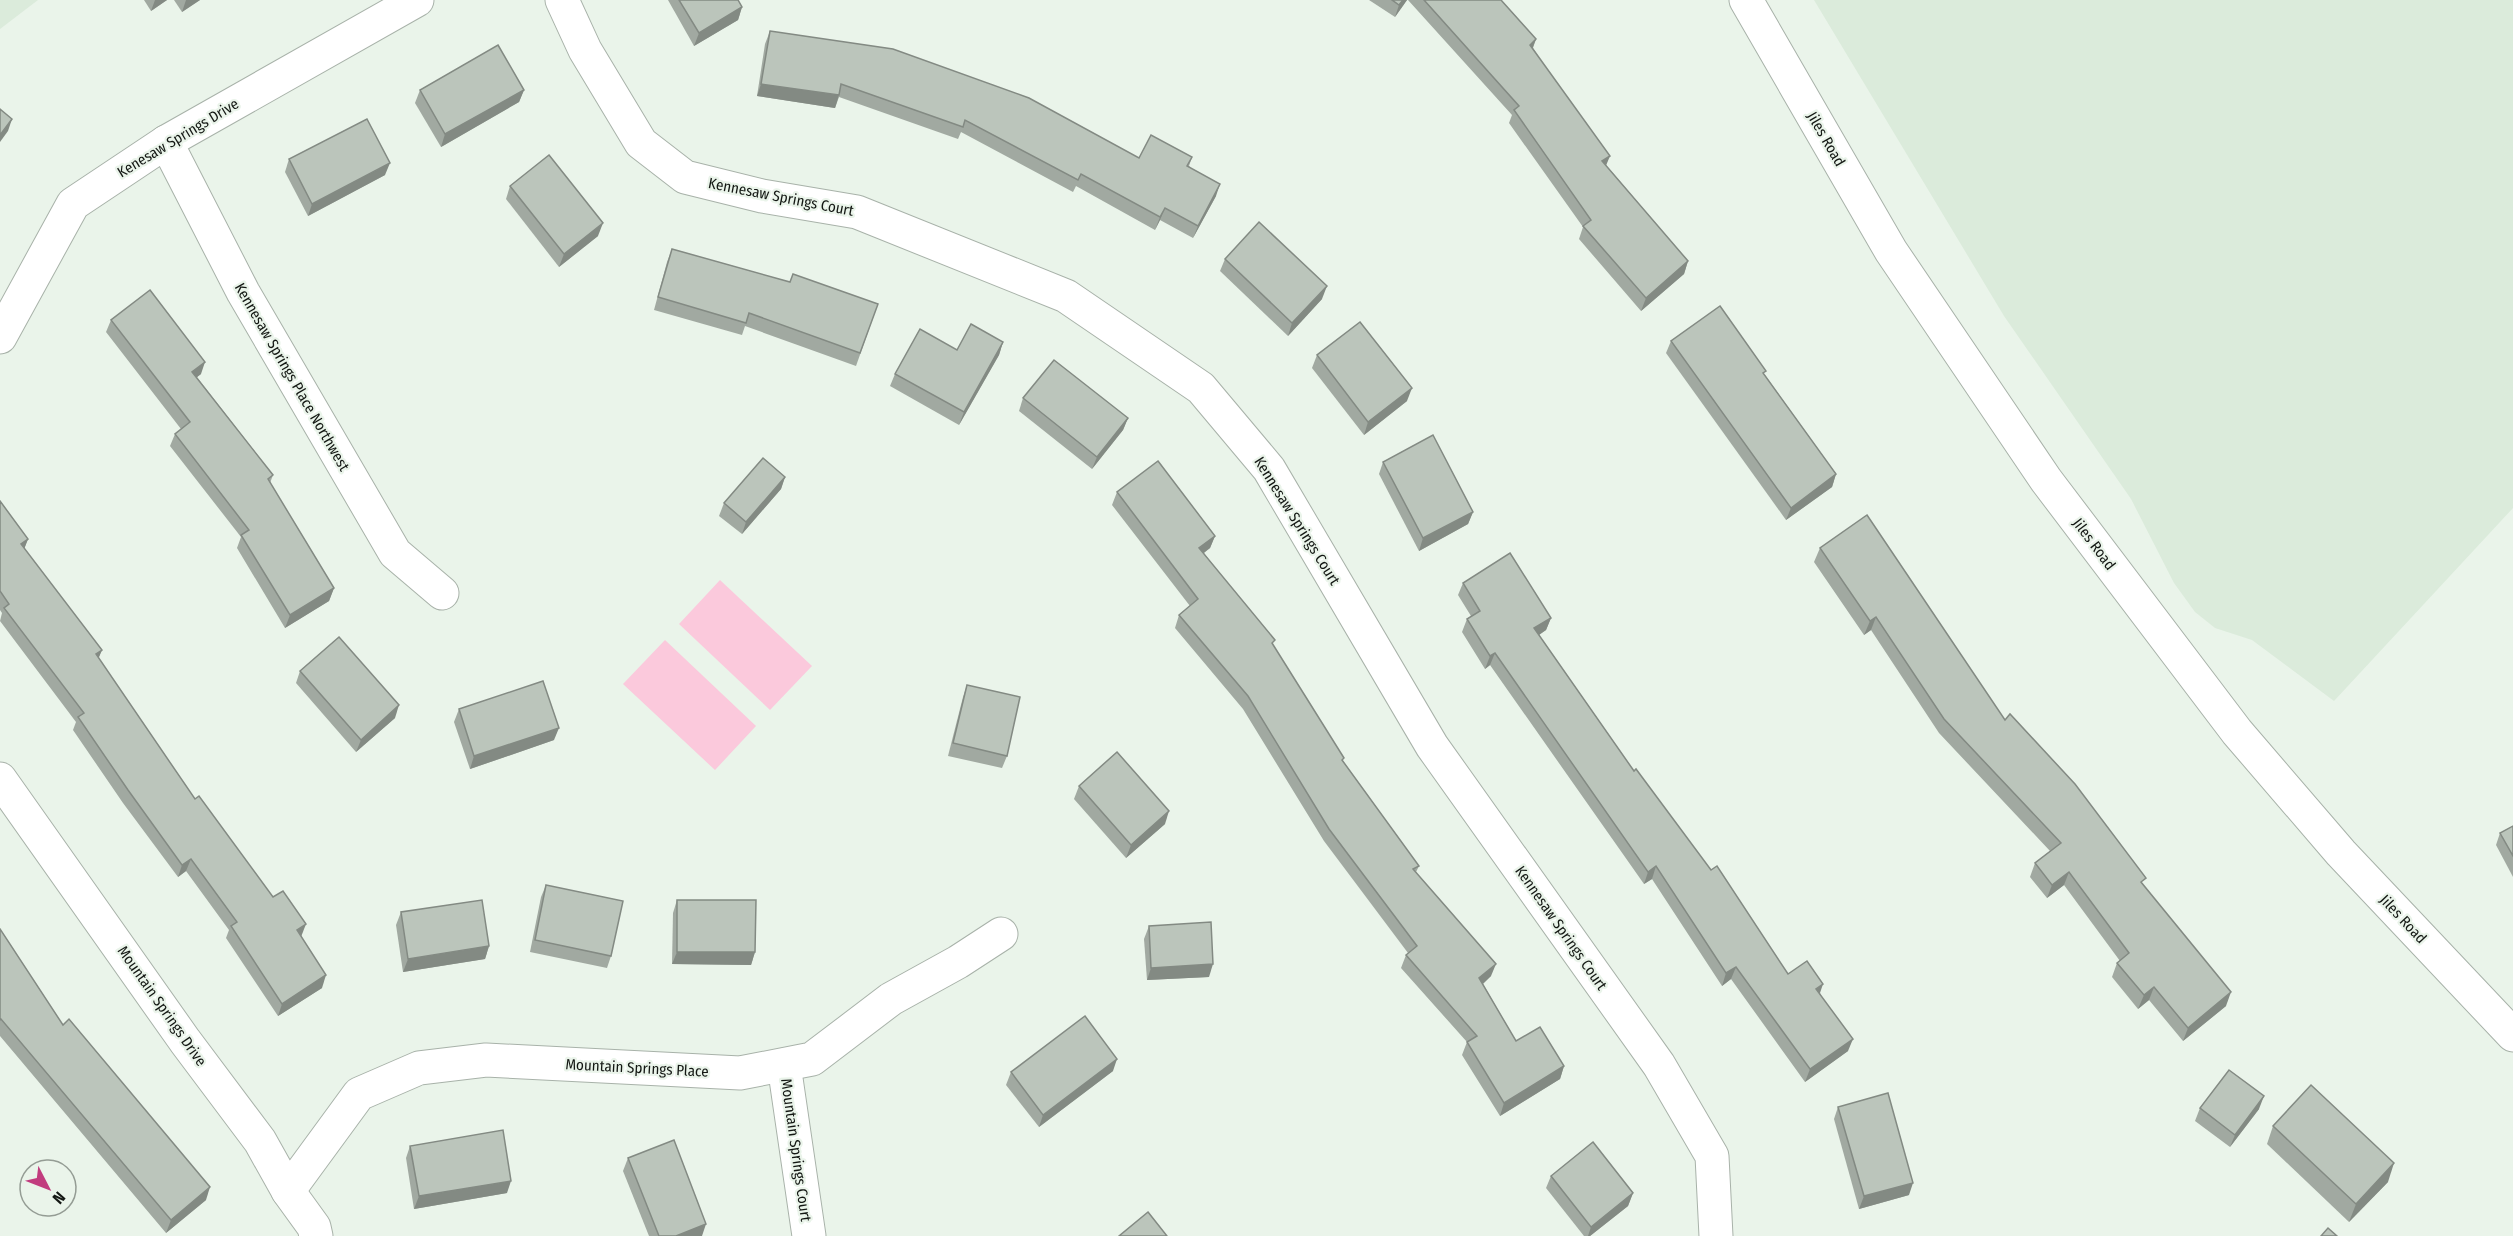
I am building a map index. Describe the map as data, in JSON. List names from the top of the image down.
{
  "streets": {
    "street": [
      "Kenesaw Springs Drive",
      "Jiles Road",
      "Kennesaw Springs Court",
      "Kennesaw Springs Place Northwest",
      "Mountain Springs Drive",
      "Mountain Springs Place",
      "Mountain Springs Court"
    ]
  },
  "crossings": [
    ["Kenesaw Springs Drive", "Kennesaw Springs Place Northwest"],
    ["Mountain Springs Drive", "Mountain Springs Place"],
    ["Mountain Springs Place", "Mountain Springs Court"]
  ],
  "north": "bottom right"
}
